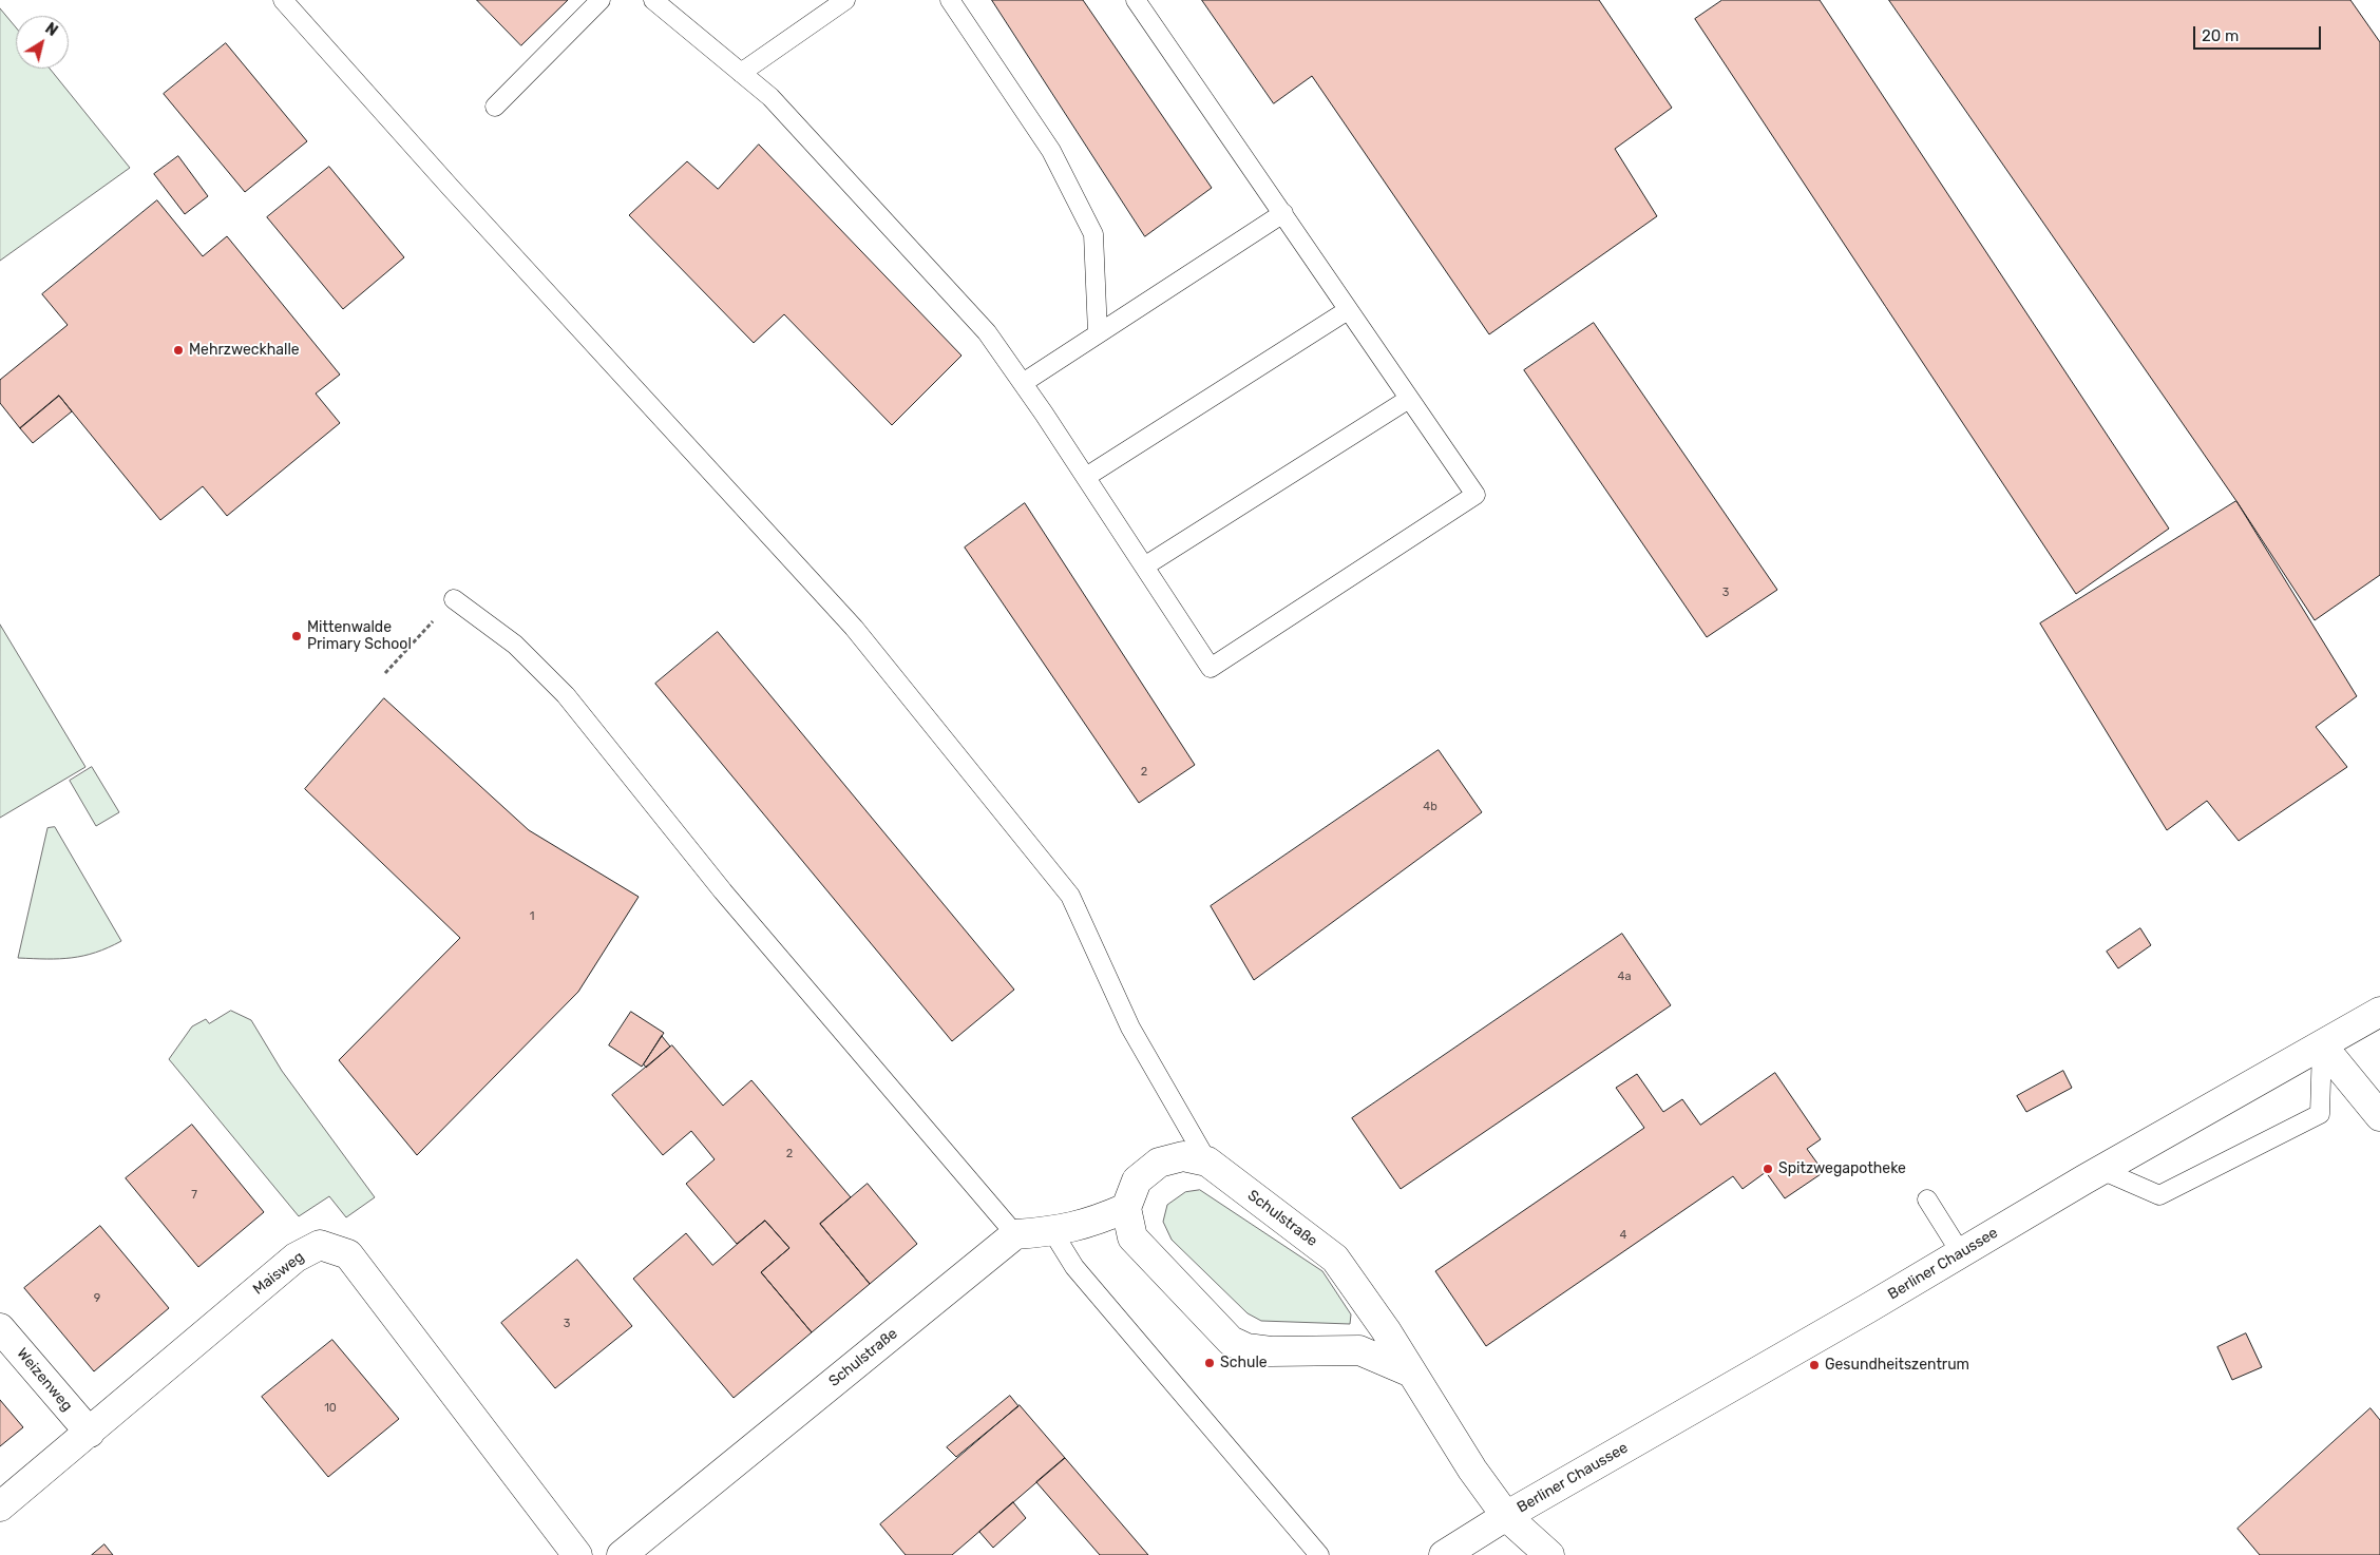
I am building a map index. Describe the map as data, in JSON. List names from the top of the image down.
{
  "streets": {
    "street": [
      "Schulstraße",
      "Berliner Chaussee",
      "Maisweg",
      "Weizenweg"
    ]
  },
  "crossings": [
    ["Schulstraße", "Berliner Chaussee"],
    ["Maisweg", "Weizenweg"]
  ],
  "places": [
    "Mehrzweckhalle",
    "Mittenwalde Primary School",
    "Spitzwegapotheke",
    "Schule",
    "Gesundheitszentrum"
  ],
  "house_numbers": [
    "3",
    "2",
    "4b",
    "1",
    "4a",
    "2",
    "7",
    "4",
    "9",
    "3",
    "10"
  ],
  "scale_bar": "20 m",
  "north": "top right"
}
